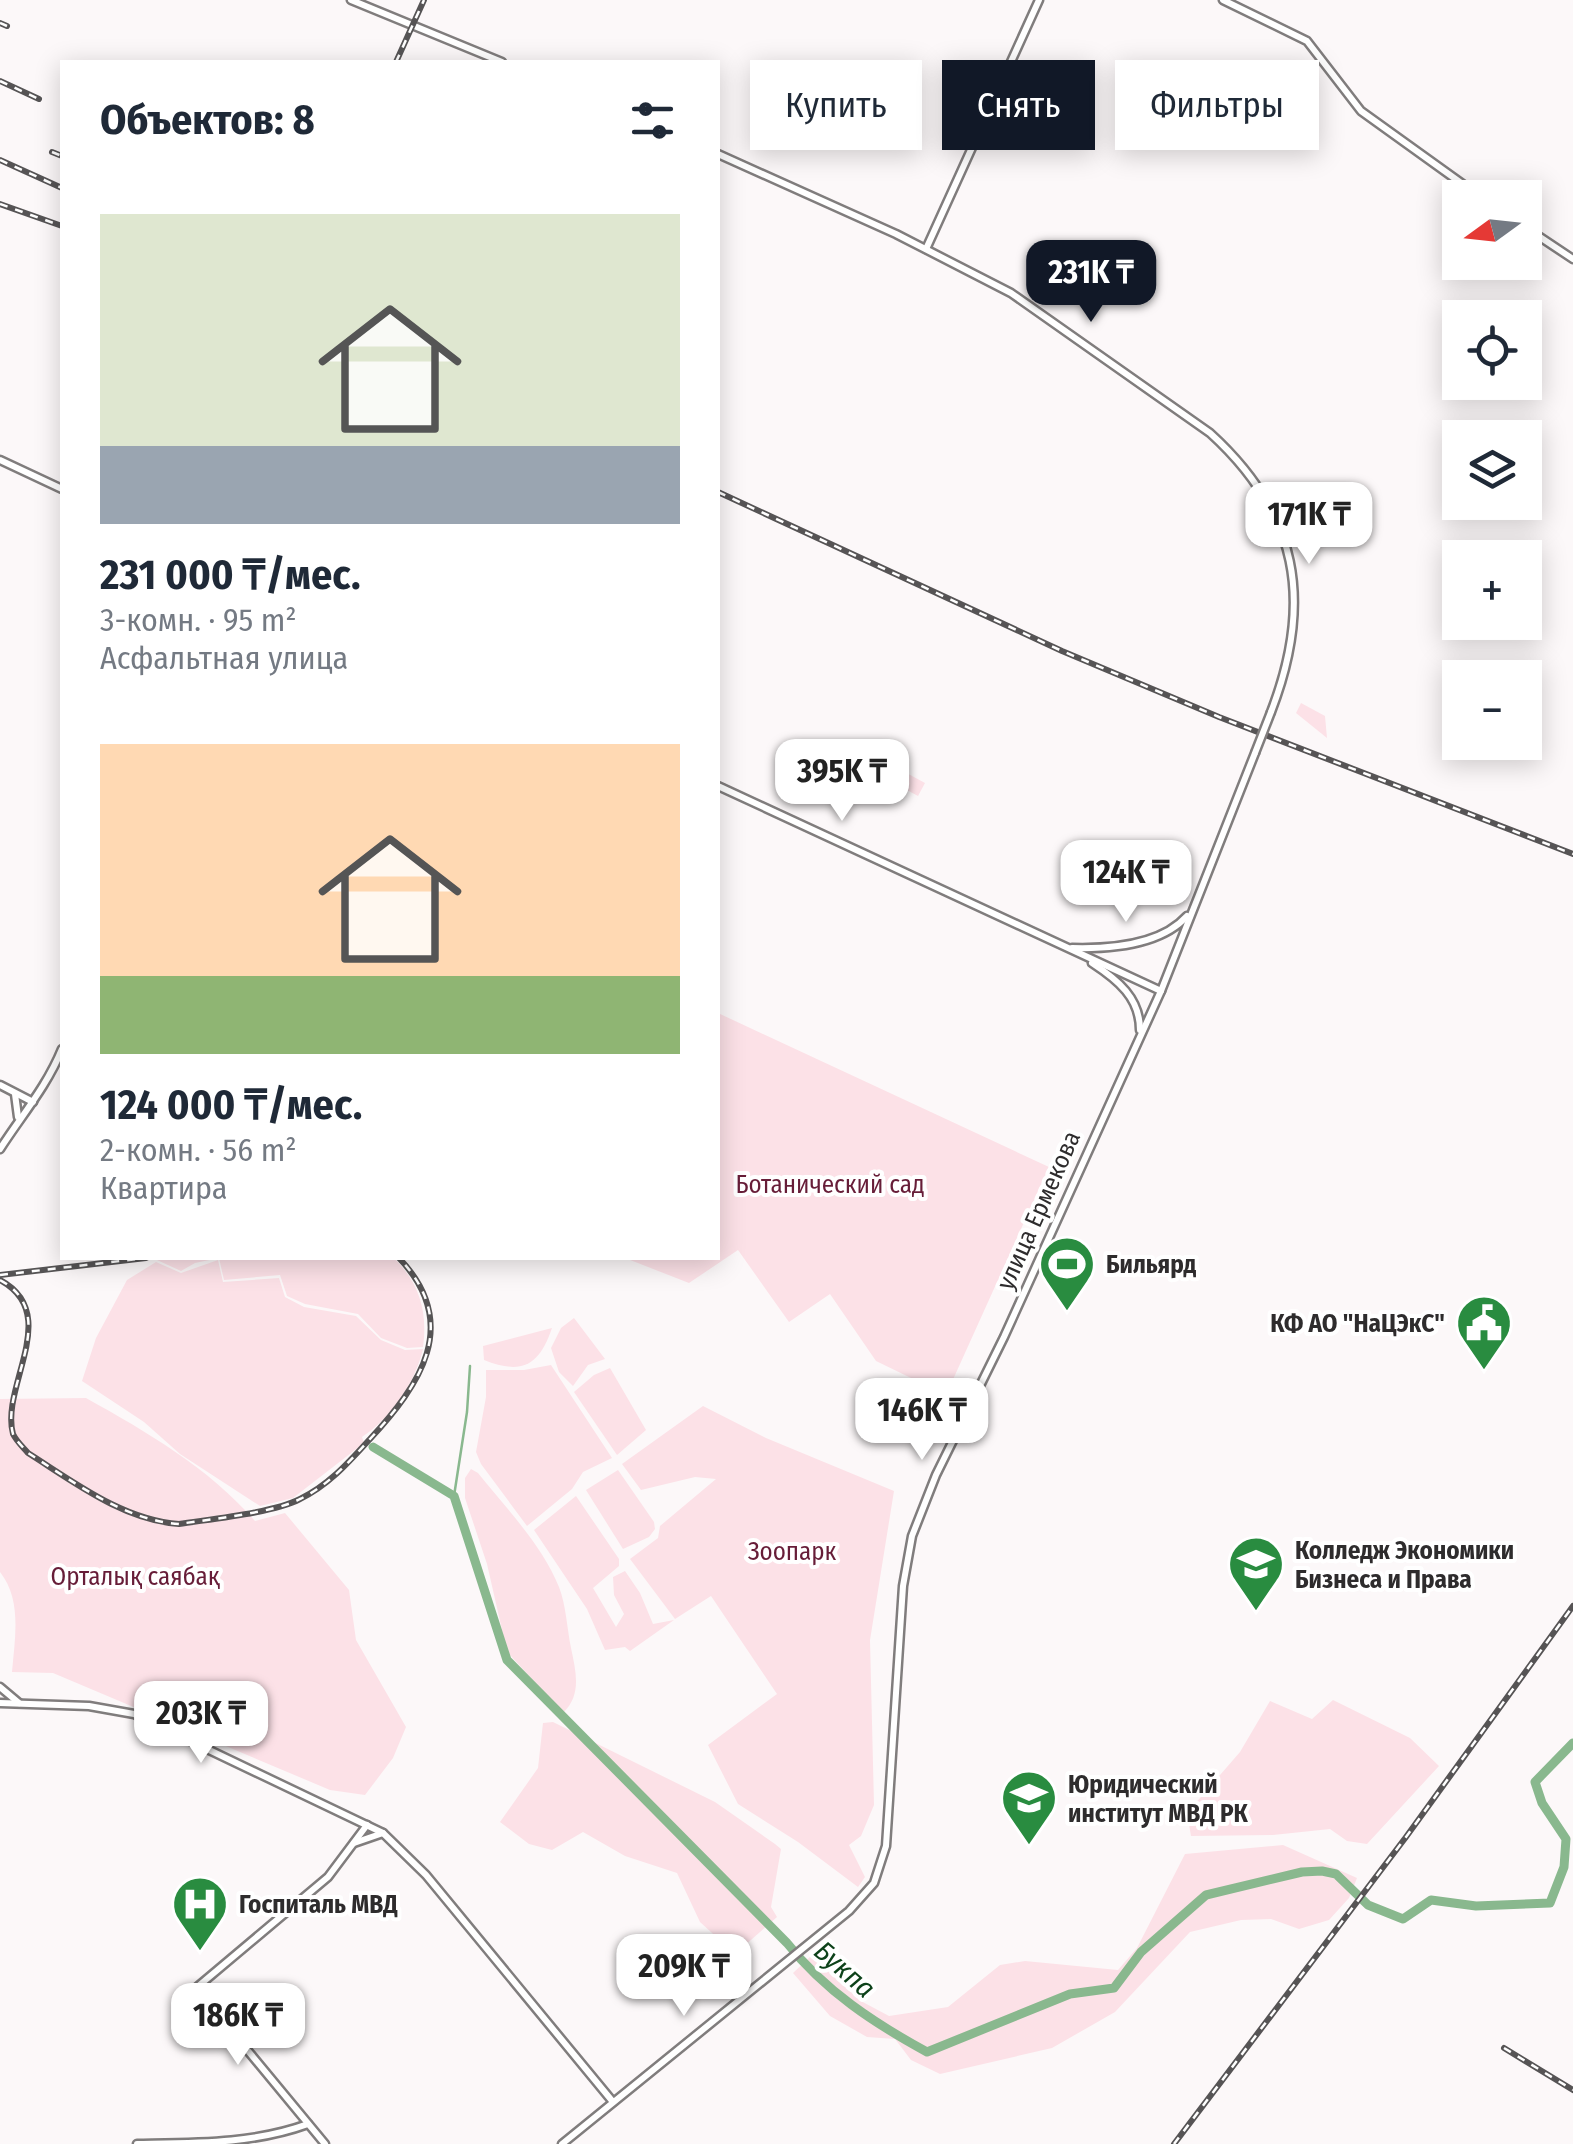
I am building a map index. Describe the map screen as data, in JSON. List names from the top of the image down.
{
  "streets": {
    "main road": ["улица Ермекова"]
  },
  "water": ["Букпа"],
  "parks": ["Ботанический сад", "Зоопарк", "Орталық саябақ"],
  "places": {
    "sports": ["Бильярд"],
    "public building": ["КФ АО \"НаЦЭкС\""],
    "school or university": ["Колледж Экономики Бизнеса и Права", "Юридический институт МВД РК"],
    "hospital": ["Госпиталь МВД"]
  },
  "north": "left",
  "page": {
    "chip": ["Купить", "Снять", "Фильтры"],
    "heading": "Объектов: 8",
    "map_buttons": ["+", "−"],
    "list": [
      {
        "name": "231 000 ₸/мес.",
        "note": "3-комн. · 95 m² · Асфальтная улица"
      },
      {
        "name": "124 000 ₸/мес.",
        "note": "2-комн. · 56 m² · Квартира"
      }
    ],
    "price": [
      "231K ₸",
      "171K ₸",
      "395K ₸",
      "124K ₸",
      "146K ₸",
      "203K ₸",
      "209K ₸",
      "186K ₸"
    ]
  }
}
